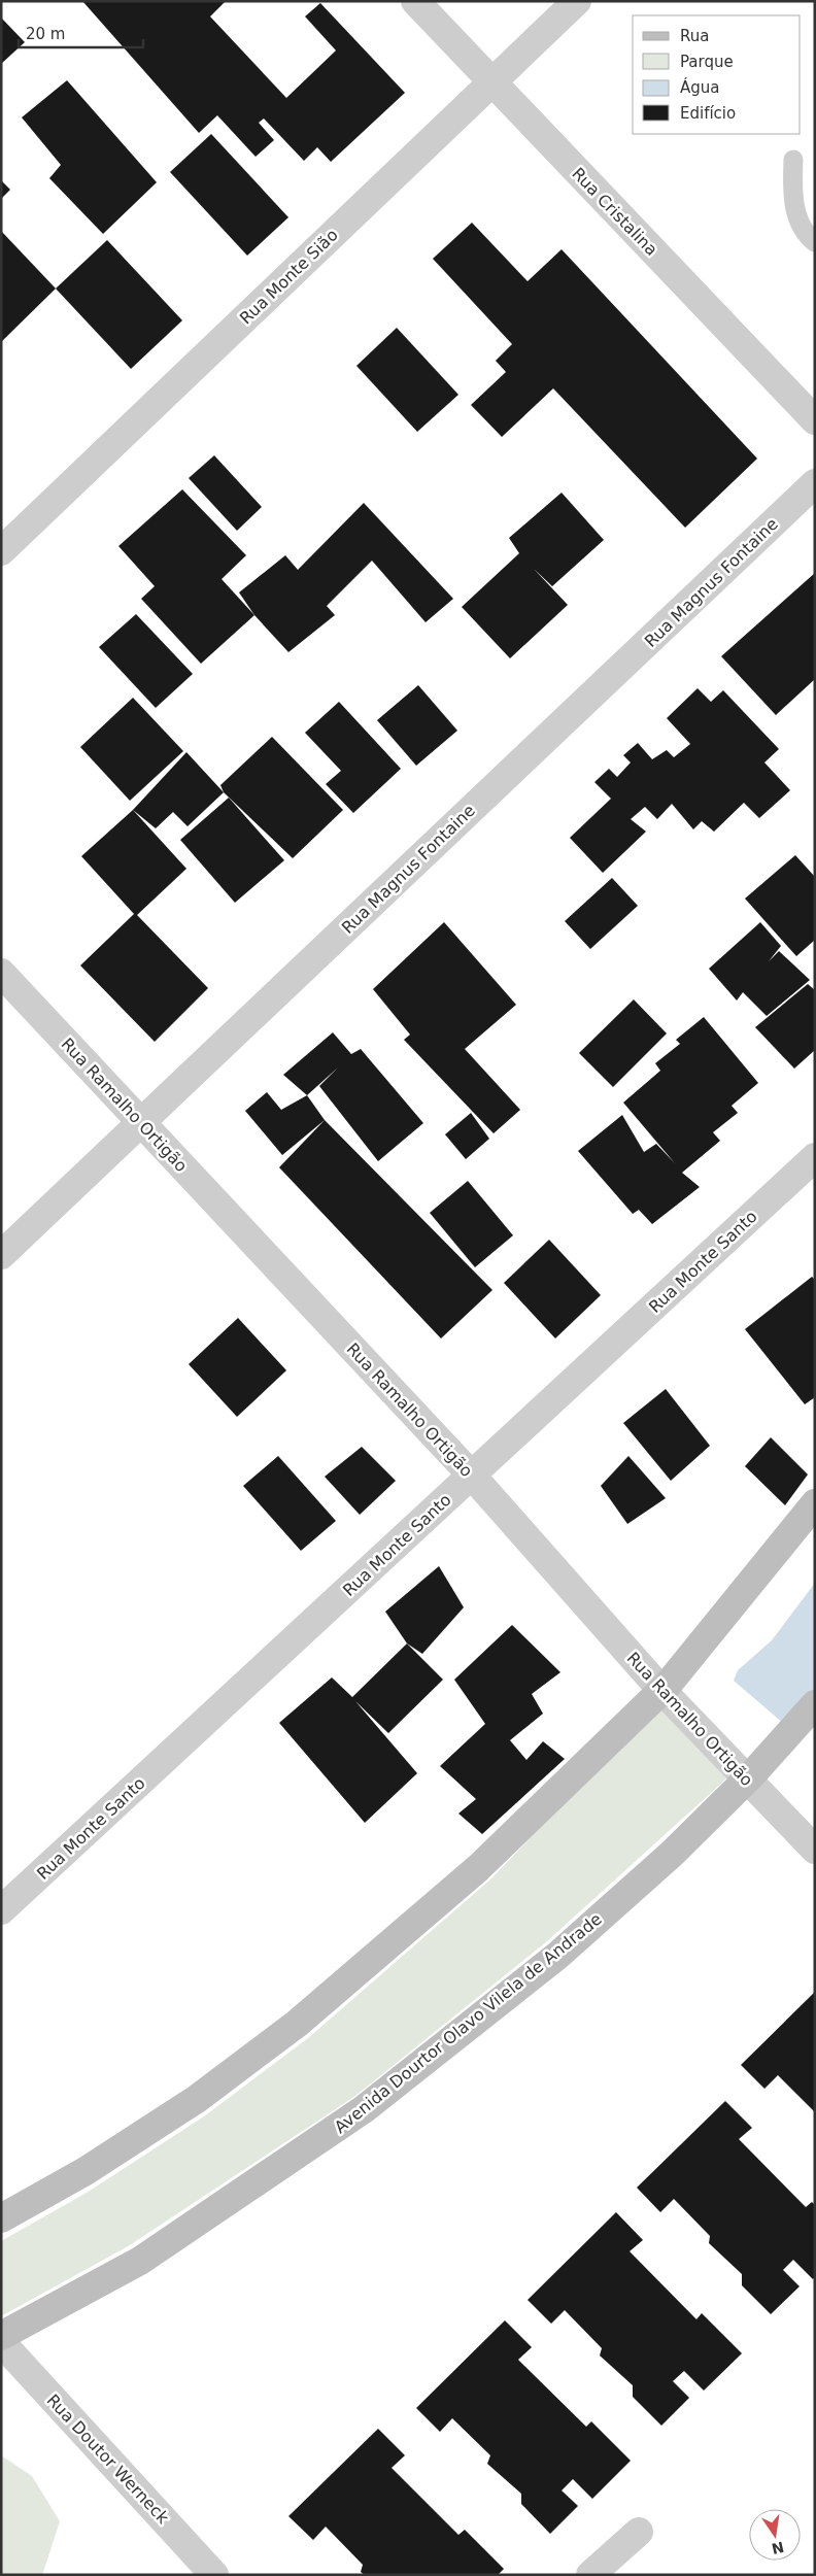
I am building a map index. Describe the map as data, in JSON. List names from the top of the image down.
{
  "streets": {
    "main road": ["Avenida Dourtor Olavo Vilela de Andrade"],
    "street": [
      "Rua Cristalina",
      "Rua Monte Sião",
      "Rua Magnus Fontaine",
      "Rua Ramalho Ortigão",
      "Rua Monte Santo",
      "Rua Doutor Werneck"
    ]
  },
  "crossings": [
    ["Rua Cristalina", "Rua Monte Sião"],
    ["Rua Magnus Fontaine", "Rua Ramalho Ortigão"],
    ["Rua Ramalho Ortigão", "Rua Monte Santo"],
    ["Rua Ramalho Ortigão", "Avenida Dourtor Olavo Vilela de Andrade"]
  ],
  "legend": [
    "Rua",
    "Parque",
    "Água",
    "Edifício"
  ],
  "scale_bar": "20 m",
  "north": "bottom"
}
